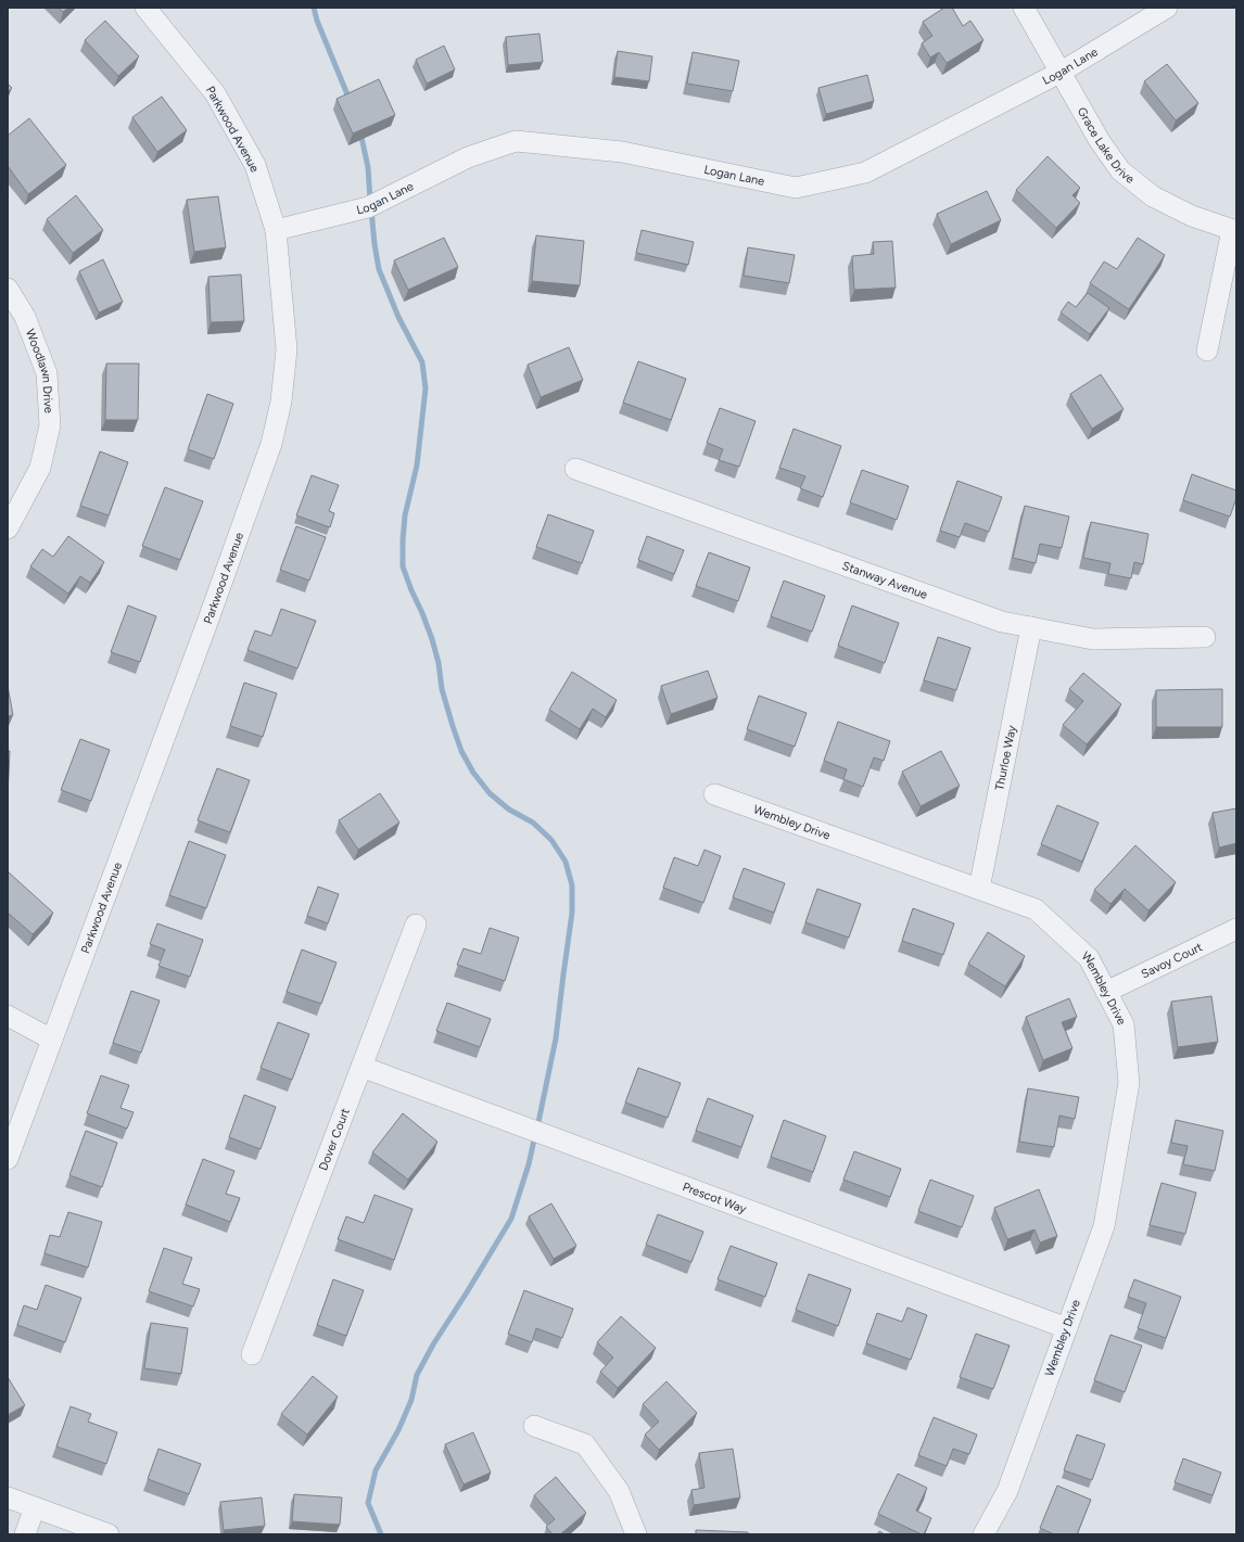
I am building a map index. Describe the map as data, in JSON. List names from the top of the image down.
{
  "streets": {
    "street": [
      "Logan Lane",
      "Parkwood Avenue",
      "Grace Lake Drive",
      "Woodlawn Drive",
      "Stanway Avenue",
      "Thurloe Way",
      "Wembley Drive",
      "Savoy Court",
      "Dover Court",
      "Prescot Way"
    ]
  },
  "crossings": [
    ["Logan Lane", "Parkwood Avenue"],
    ["Logan Lane", "Grace Lake Drive"],
    ["Stanway Avenue", "Thurloe Way"],
    ["Thurloe Way", "Wembley Drive"],
    ["Wembley Drive", "Savoy Court"],
    ["Wembley Drive", "Prescot Way"],
    ["Dover Court", "Prescot Way"]
  ]
}
